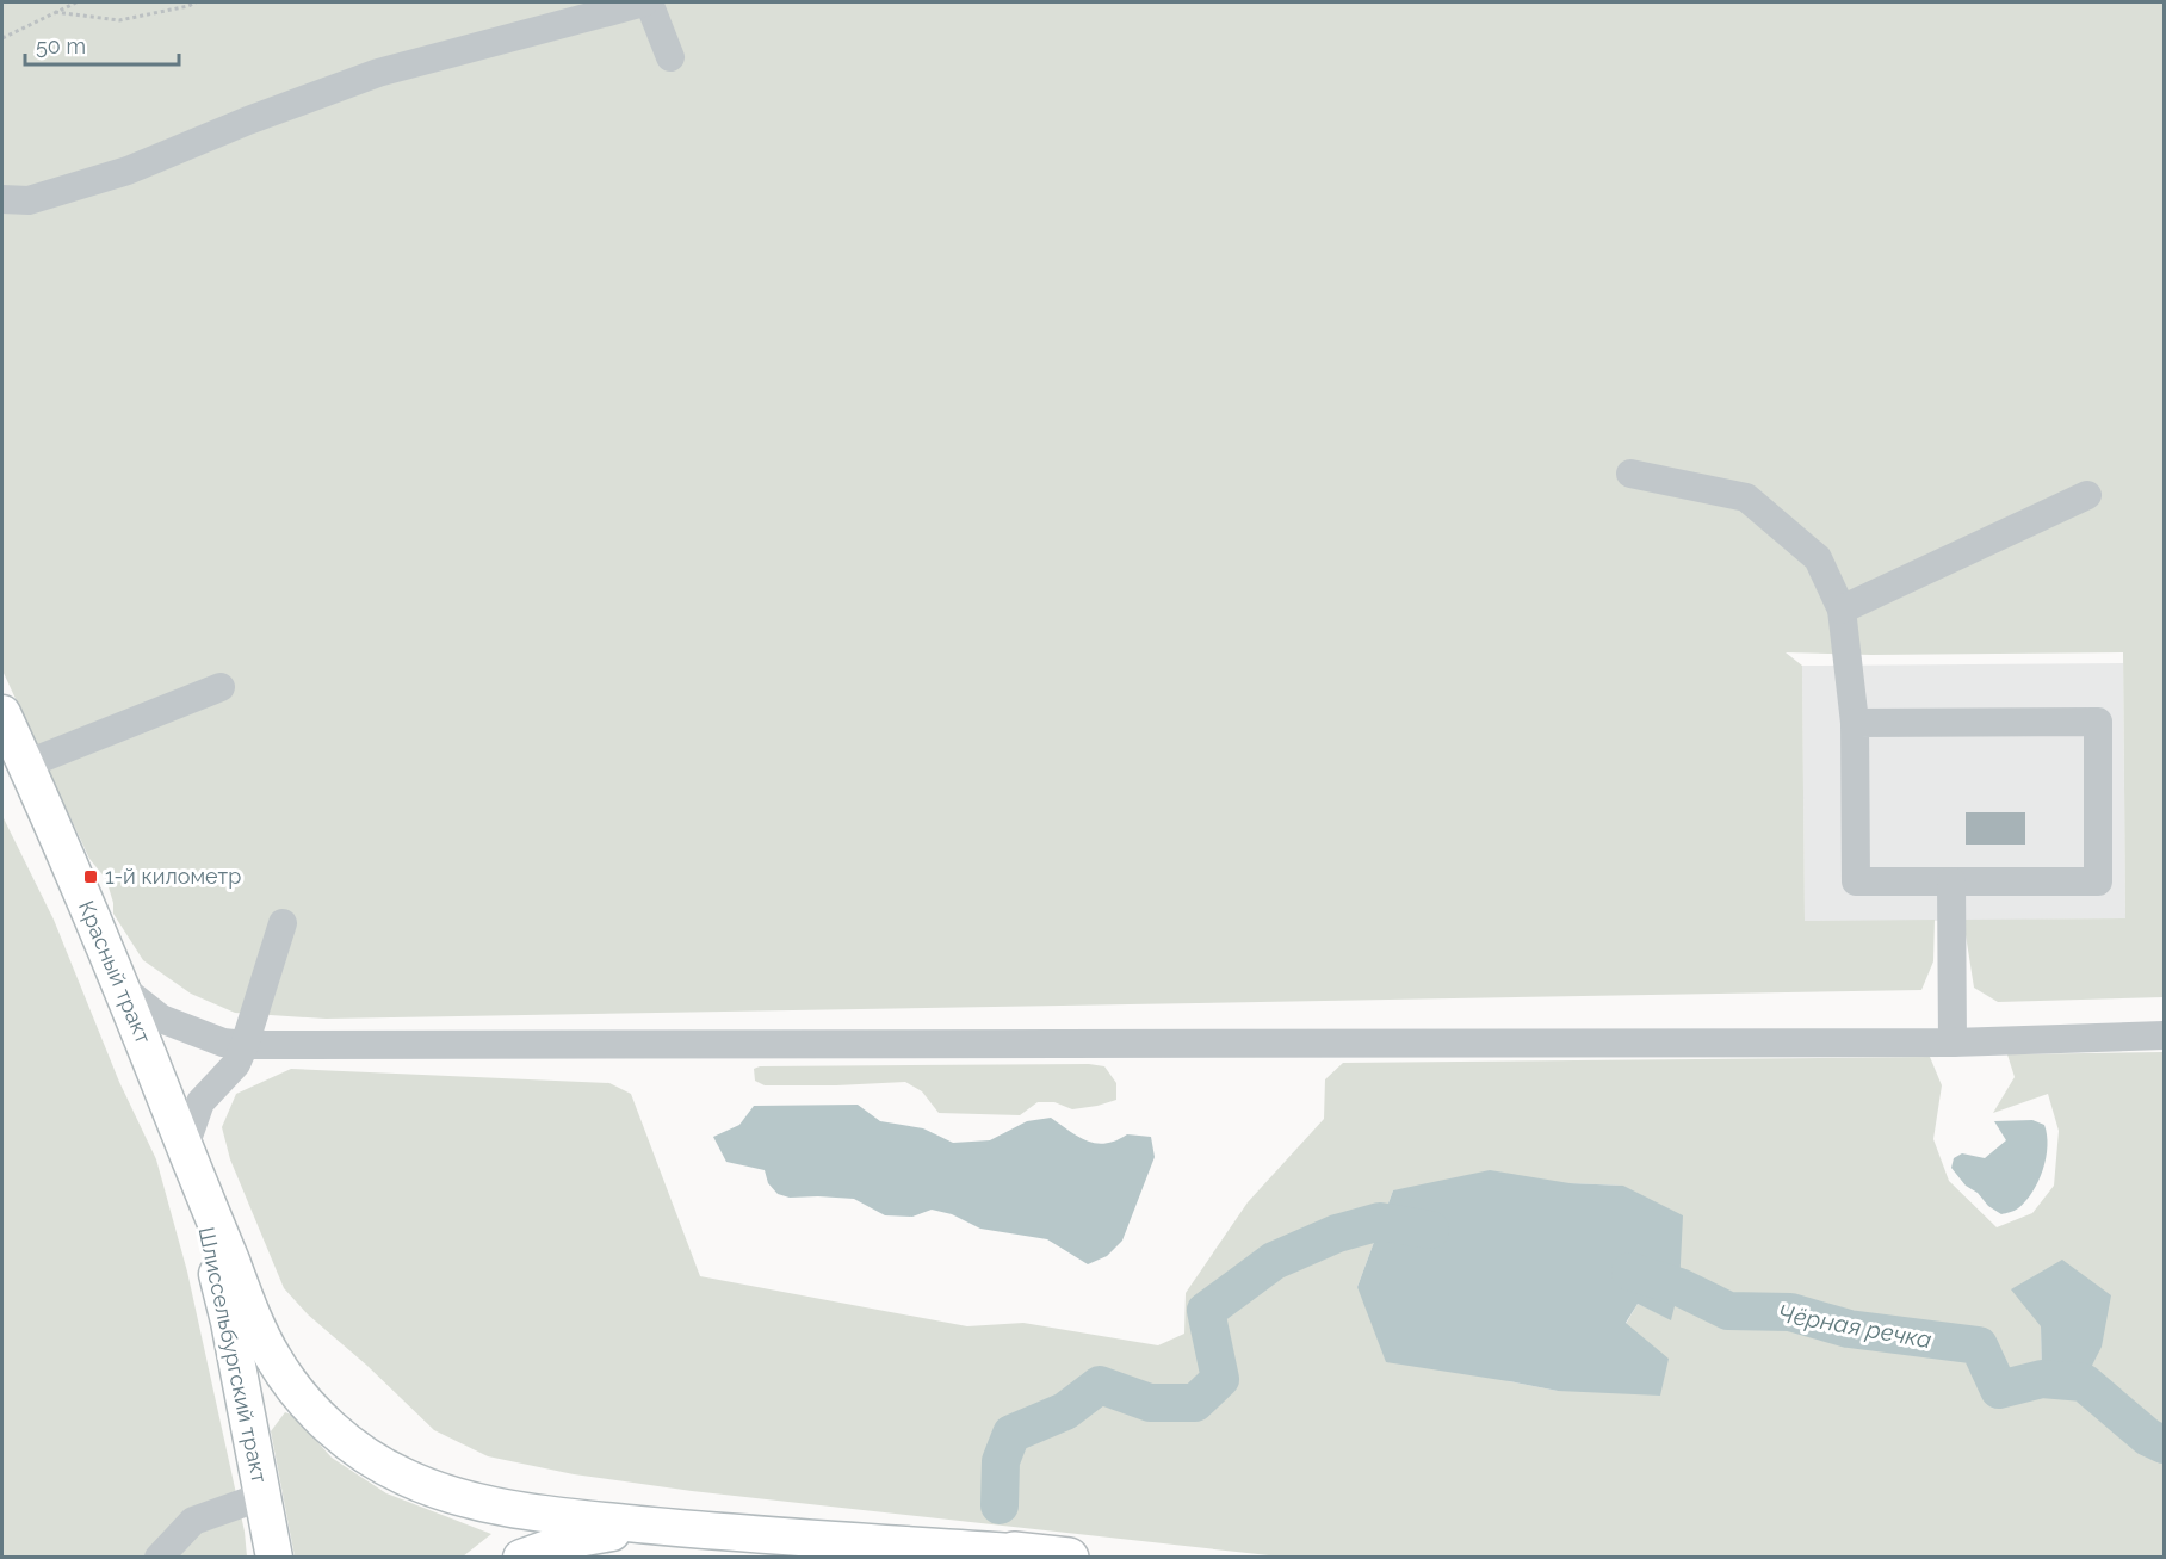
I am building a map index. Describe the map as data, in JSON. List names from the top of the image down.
{
  "streets": {
    "main road": ["Красный тракт", "Шлиссельбургский тракт"]
  },
  "crossings": [
    ["Красный тракт", "Шлиссельбургский тракт"]
  ],
  "water": ["Чёрная речка"],
  "places": {
    "transit": ["1-й километр"]
  },
  "scale_bar": "50 m"
}
